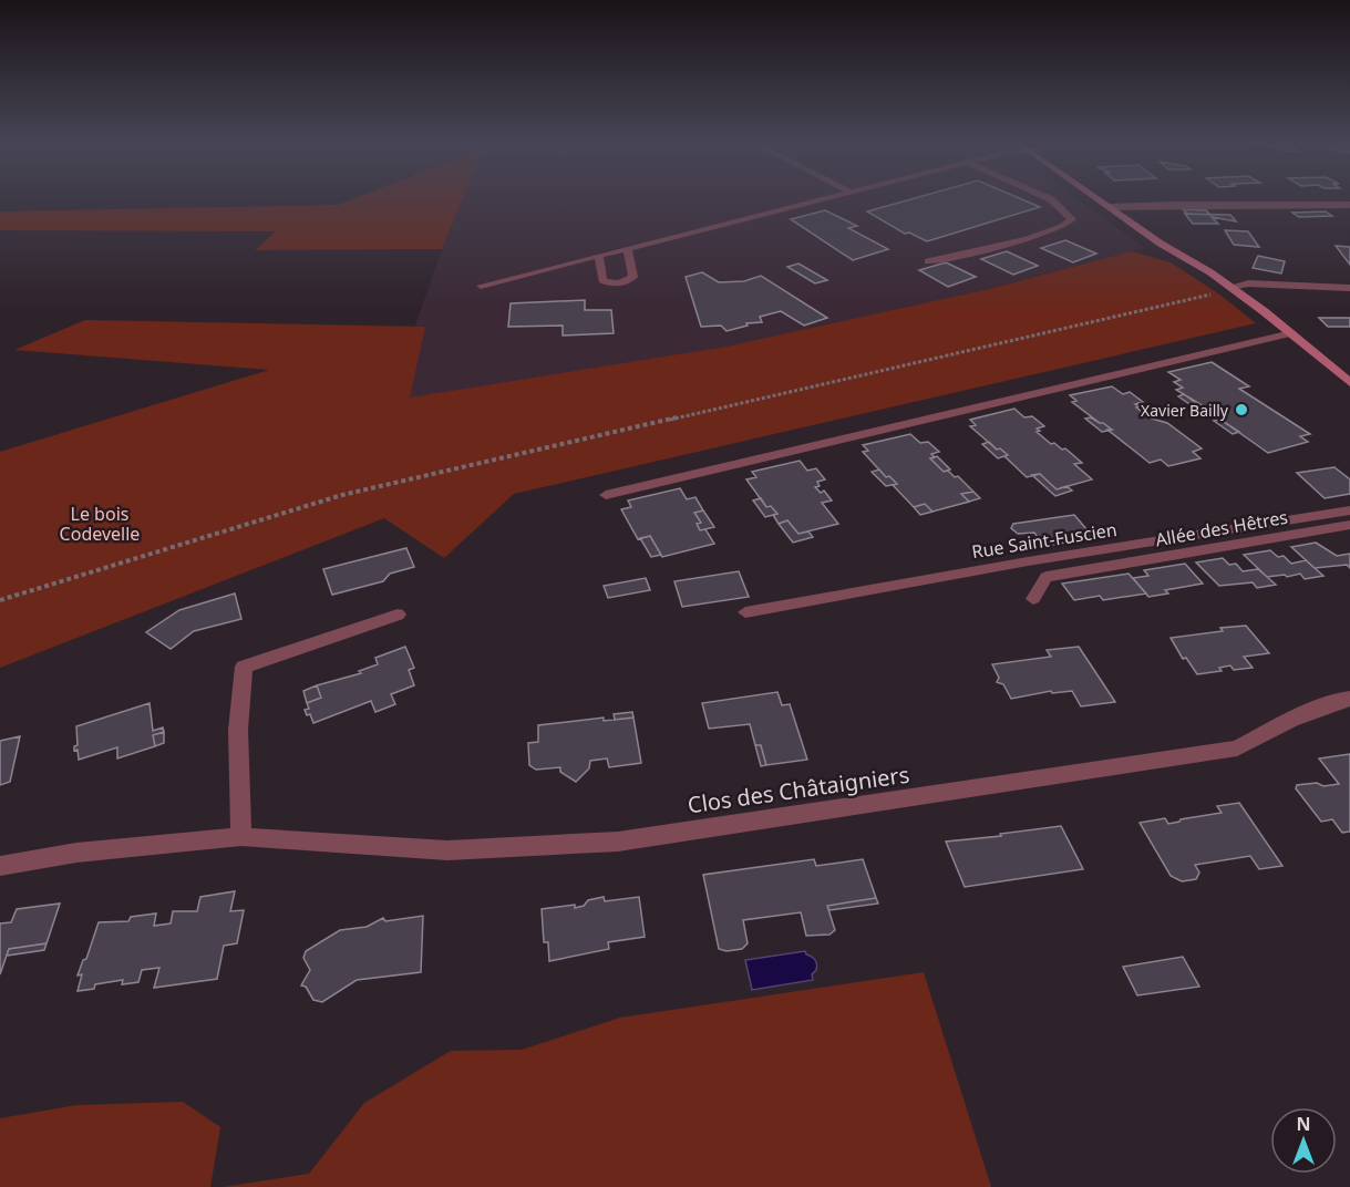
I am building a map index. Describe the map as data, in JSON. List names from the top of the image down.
{
  "streets": {
    "street": ["Clos des Châtaigniers"],
    "lane": ["Allée des Hêtres", "Rue Saint-Fuscien"]
  },
  "parks": ["Le bois Codevelle"],
  "places": ["Xavier Bailly"],
  "north": "top"
}
